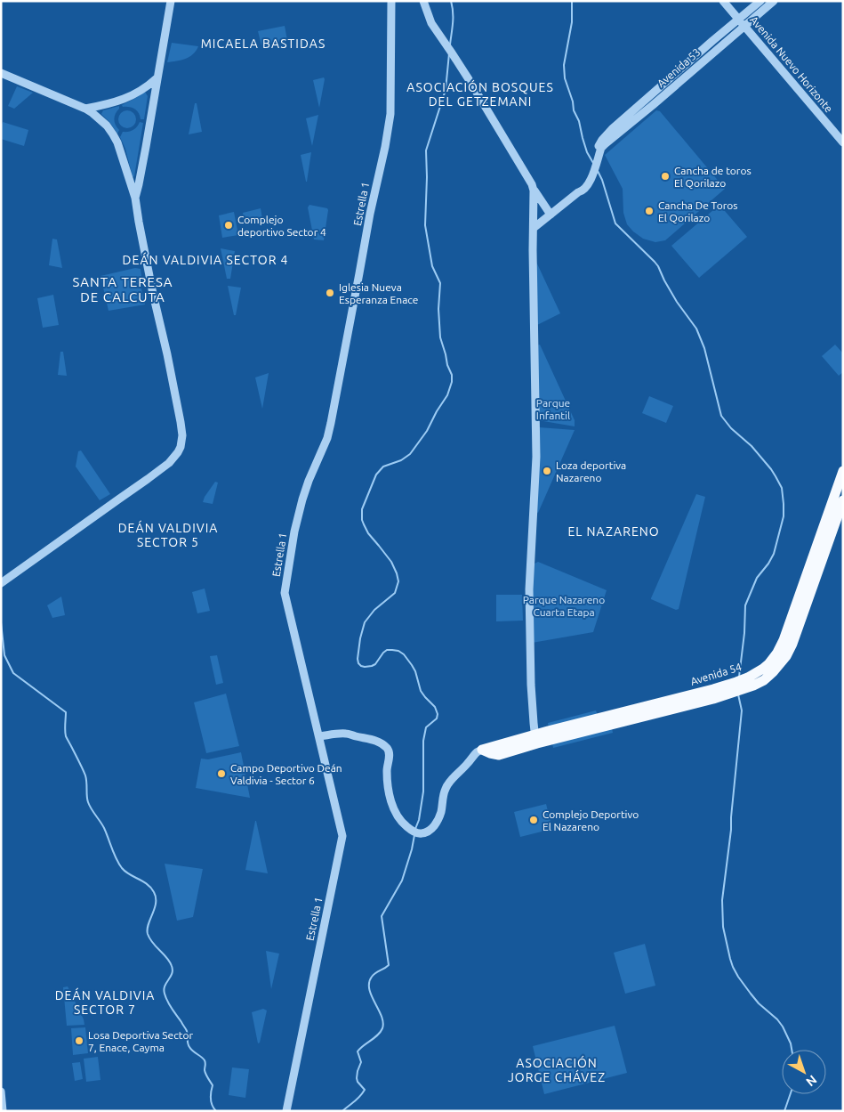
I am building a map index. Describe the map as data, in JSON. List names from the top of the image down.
{
  "streets": {
    "main road": ["Avenida 54"],
    "street": ["Avenida Nuevo Horizonte", "Avenida 53", "Estrella 1"]
  },
  "crossings": [
    ["Avenida Nuevo Horizonte", "Avenida 53"]
  ],
  "districts": [
    "MICAELA BASTIDAS",
    "ASOCIACIÓN BOSQUES DEL GETZEMANI",
    "DEÁN VALDIVIA SECTOR 4",
    "SANTA TERESA DE CALCUTA",
    "DEÁN VALDIVIA SECTOR 5",
    "EL NAZARENO",
    "DEÁN VALDIVIA SECTOR 7",
    "ASOCIACIÓN JORGE CHÁVEZ"
  ],
  "parks": ["Parque Infantil", "Parque Nazareno Cuarta Etapa"],
  "places": [
    "Cancha de toros El Qorilazo",
    "Cancha De Toros El Qorilazo",
    "Complejo deportivo Sector 4",
    "Iglesia Nueva Esperanza Enace",
    "Loza deportiva Nazareno",
    "Campo Deportivo Deán Valdivia - Sector 6",
    "Complejo Deportivo El Nazareno",
    "Losa Deportiva Sector 7, Enace, Cayma"
  ],
  "north": "bottom right"
}
